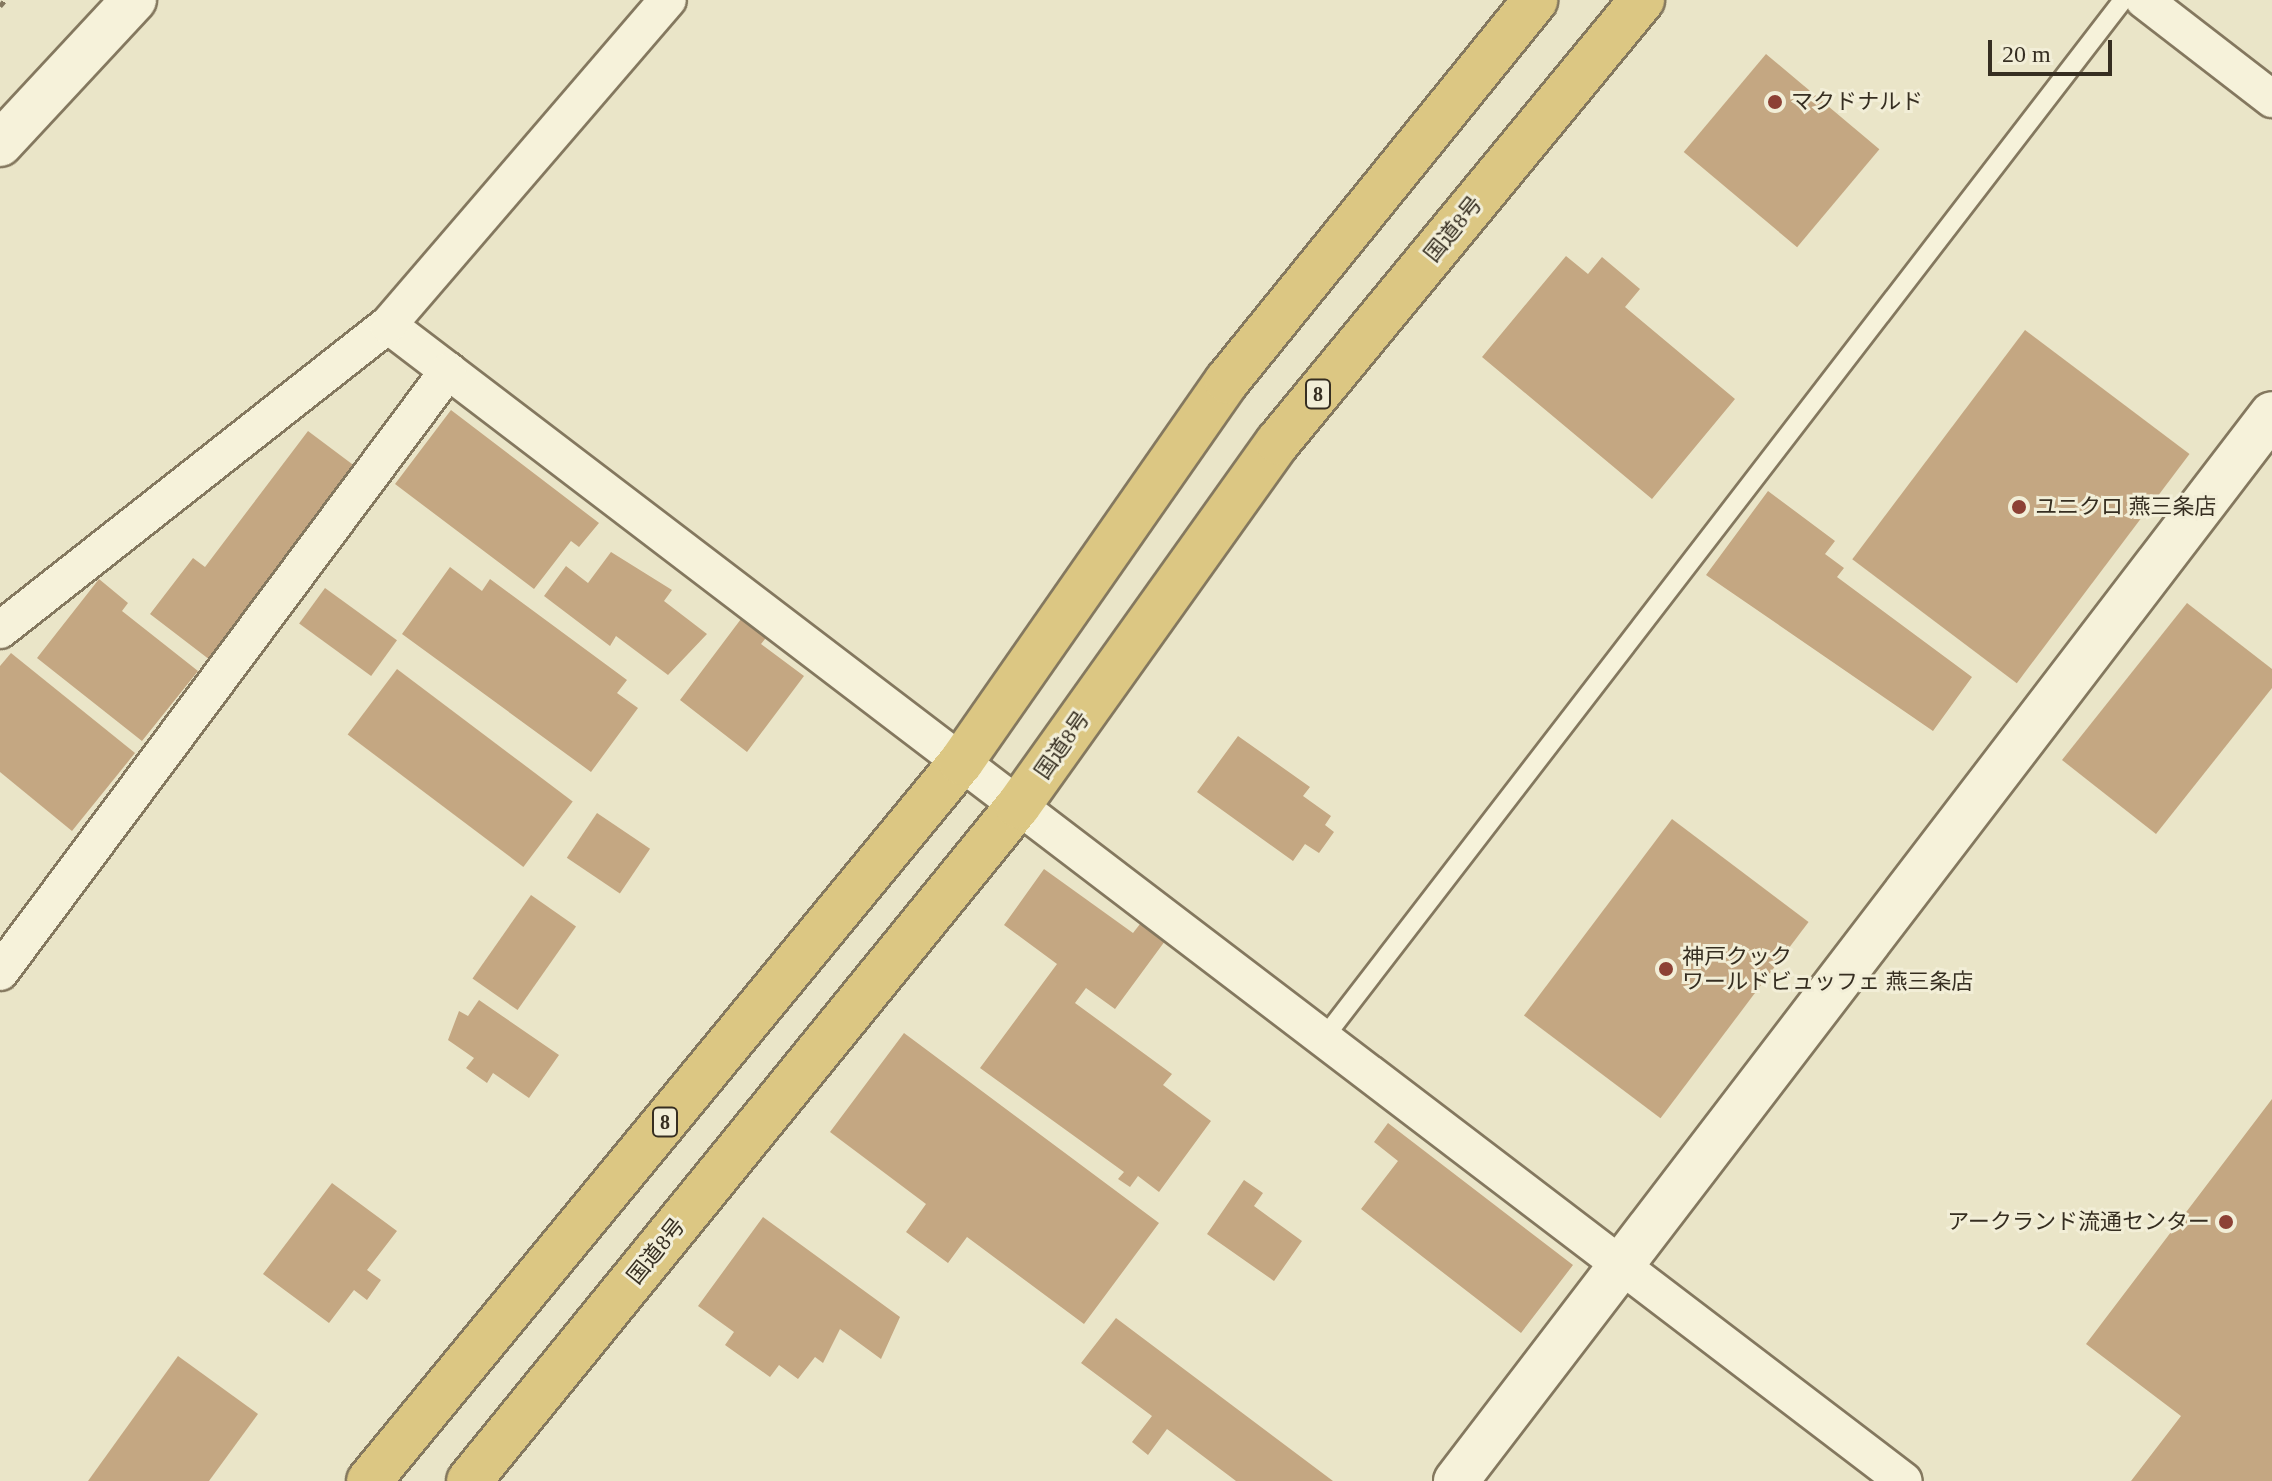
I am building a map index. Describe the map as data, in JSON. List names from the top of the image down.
{
  "streets": {
    "highway": ["国道8号", "8"]
  },
  "places": [
    "マクドナルド",
    "ユニクロ 燕三条店",
    "神戸クック ワールドビュッフェ 燕三条店",
    "アークランド流通センター"
  ],
  "scale_bar": "20 m"
}
